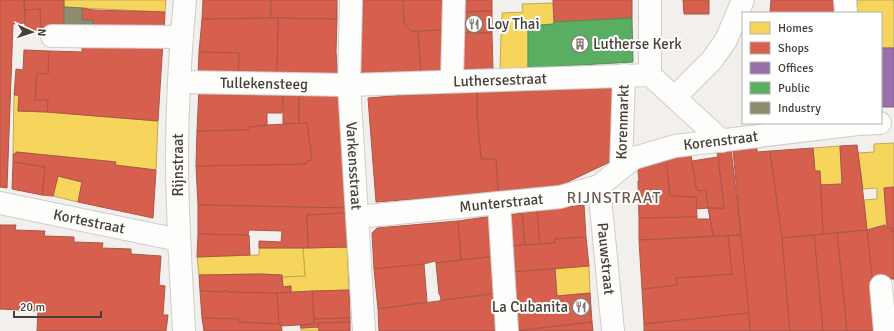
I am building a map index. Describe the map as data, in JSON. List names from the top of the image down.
{
  "streets": {
    "street": [
      "Luthersestraat",
      "Tullekensteeg",
      "Korenmarkt",
      "Korenstraat",
      "Rijnstraat",
      "Varkensstraat",
      "Munterstraat",
      "Kortestraat",
      "Pauwstraat"
    ]
  },
  "crossings": [
    ["Luthersestraat", "Tullekensteeg"],
    ["Luthersestraat", "Korenmarkt"],
    ["Luthersestraat", "Varkensstraat"],
    ["Tullekensteeg", "Rijnstraat"],
    ["Tullekensteeg", "Varkensstraat"],
    ["Korenmarkt", "Korenstraat"],
    ["Korenmarkt", "Munterstraat"],
    ["Korenstraat", "Munterstraat"],
    ["Rijnstraat", "Kortestraat"],
    ["Varkensstraat", "Munterstraat"],
    ["Munterstraat", "Pauwstraat"]
  ],
  "districts": ["RIJNSTRAAT"],
  "places": {
    "restaurant": ["Loy Thai", "La Cubanita"],
    "building": ["Lutherse Kerk"]
  },
  "legend": [
    "Homes",
    "Shops",
    "Offices",
    "Public",
    "Industry"
  ],
  "scale_bar": "20 m",
  "north": "right"
}
